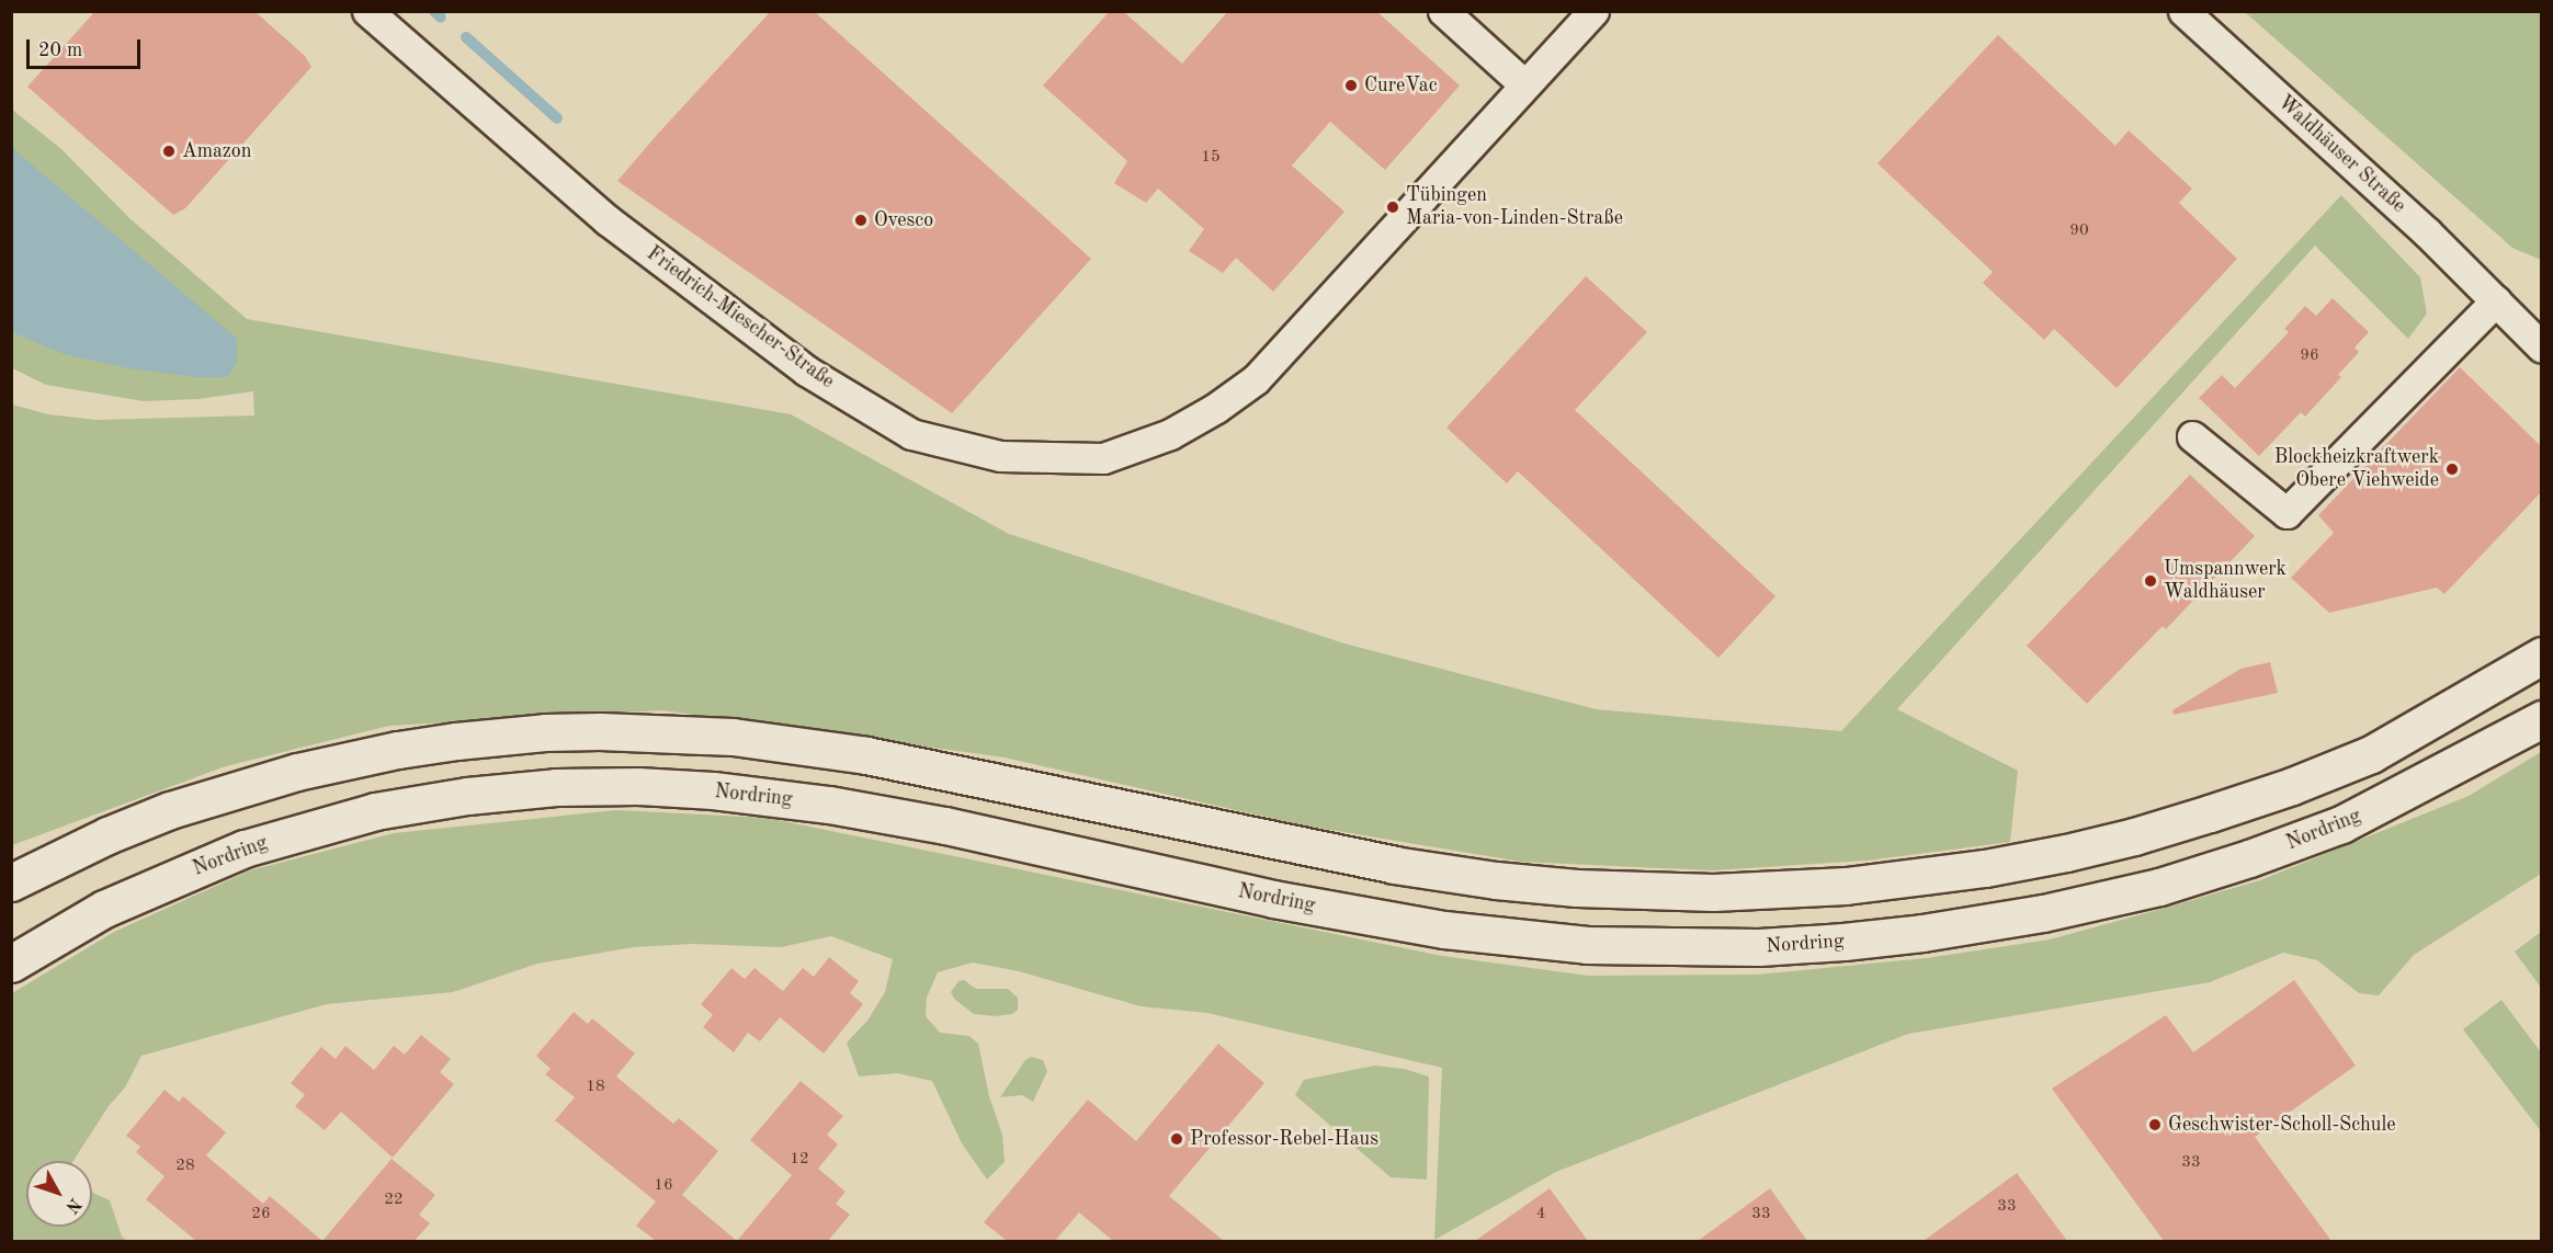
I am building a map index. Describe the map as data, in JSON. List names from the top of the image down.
{
  "streets": {
    "street": ["Waldhäuser Straße", "Friedrich-Miescher-Straße", "Nordring"]
  },
  "places": [
    "CureVac",
    "Amazon",
    "Tübingen Maria-von-Linden-Straße",
    "Ovesco",
    "Blockheizkraftwerk Obere Viehweide",
    "Umspannwerk Waldhäuser",
    "Geschwister-Scholl-Schule",
    "Professor-Rebel-Haus"
  ],
  "house_numbers": [
    "15",
    "90",
    "96",
    "18",
    "12",
    "33",
    "28",
    "16",
    "22",
    "33",
    "26",
    "4",
    "33"
  ],
  "scale_bar": "20 m",
  "north": "bottom right"
}
